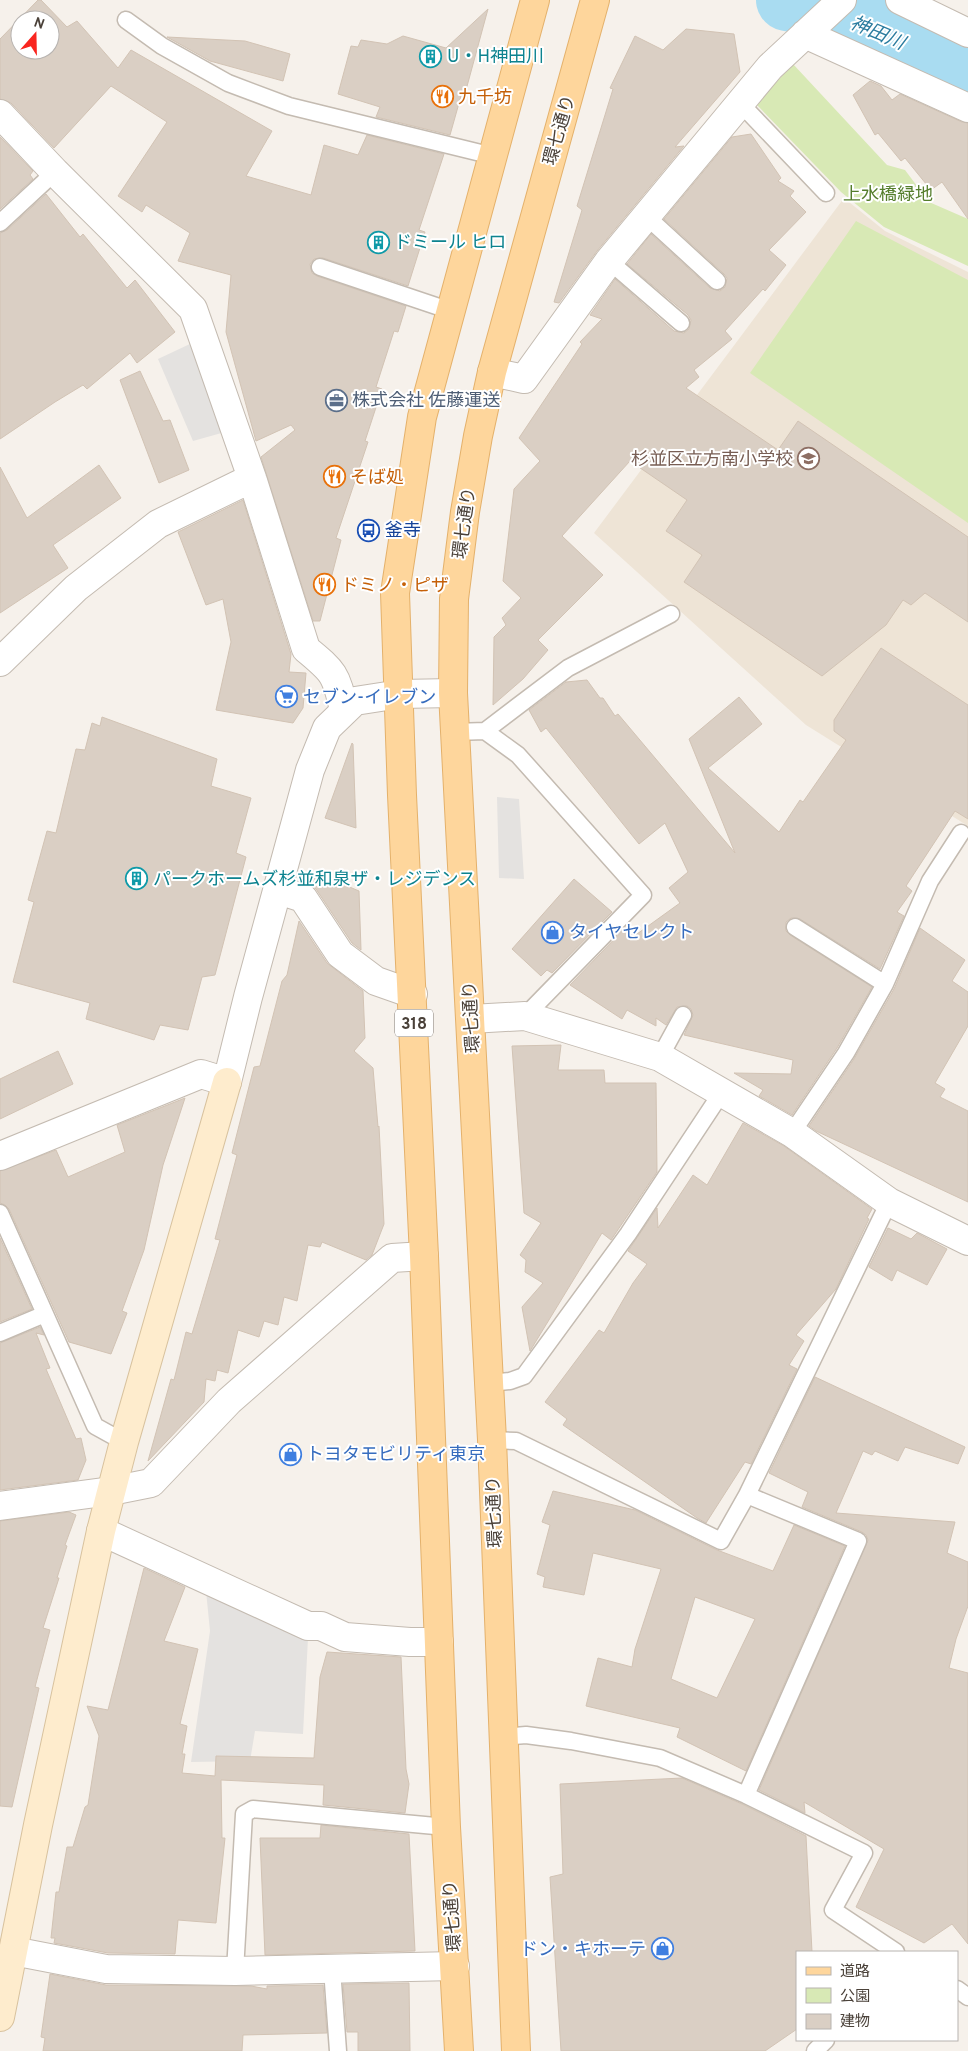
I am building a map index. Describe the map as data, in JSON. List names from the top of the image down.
{
  "streets": {
    "main road": ["環七通り", "318"]
  },
  "water": ["神田川"],
  "parks": ["上水橋緑地"],
  "places": {
    "building": ["U・H神田川", "ドミール ヒロ", "パークホームズ杉並和泉ザ・レジデンス"],
    "restaurant": ["九千坊", "そば処", "ドミノ・ピザ"],
    "office": ["株式会社 佐藤運送"],
    "school or university": ["杉並区立方南小学校"],
    "bus stop": ["釜寺"],
    "supermarket": ["セブン-イレブン"],
    "shop": ["タイヤセレクト", "トヨタモビリティ東京", "ドン・キホーテ"]
  },
  "legend": ["道路", "公園", "建物"],
  "north": "top"
}
